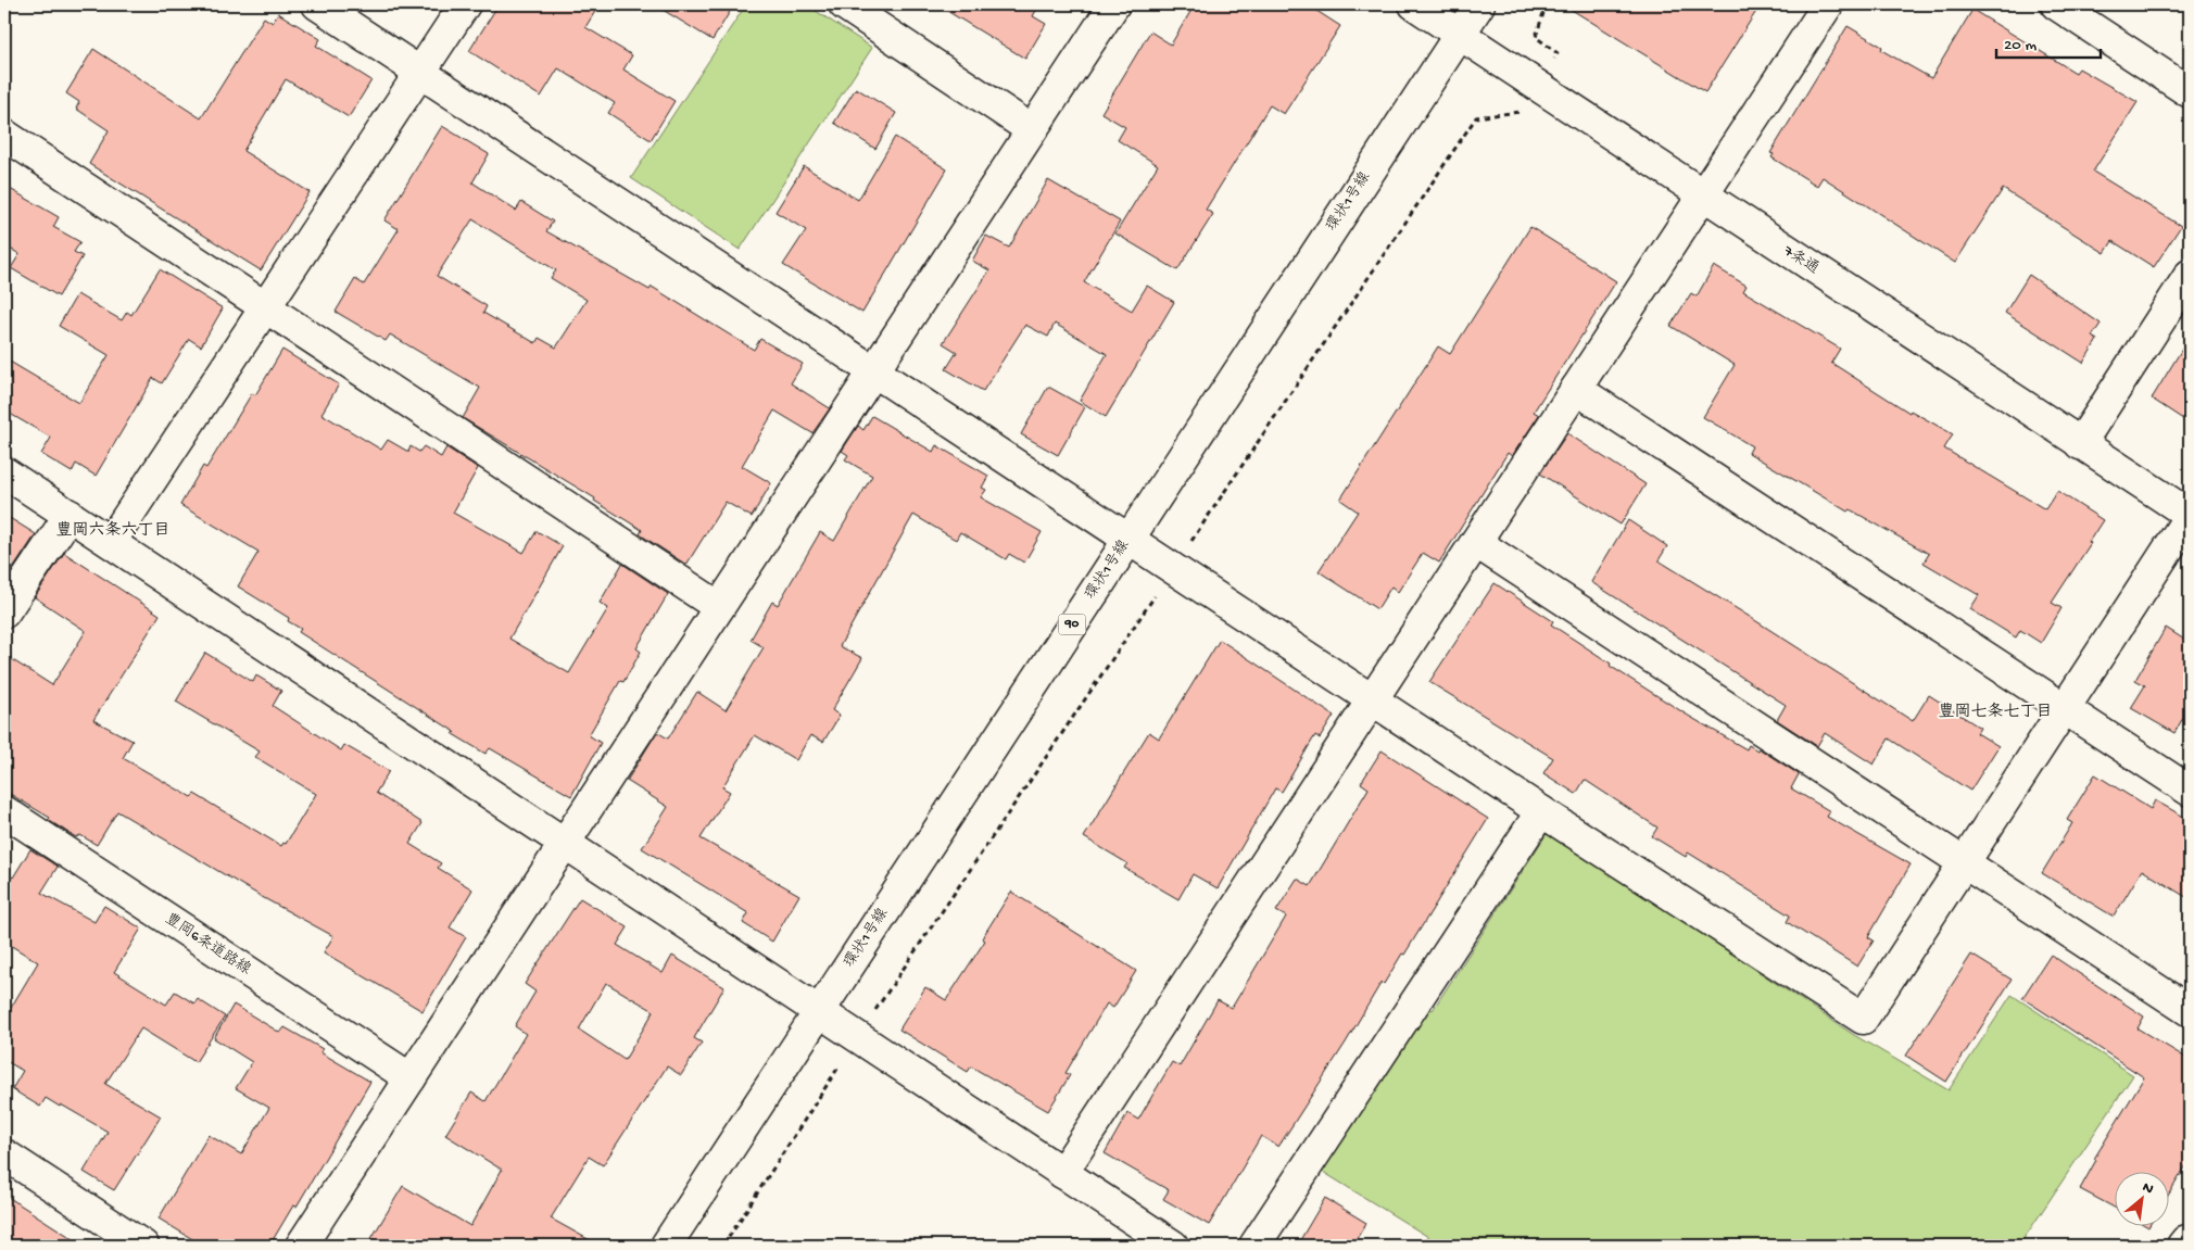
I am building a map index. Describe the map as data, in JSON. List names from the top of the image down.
{
  "streets": {
    "street": [
      "環状1号線",
      "7条通",
      "90",
      "豊岡6条道路線"
    ]
  },
  "crossings": [
    ["環状1号線", "7条通"]
  ],
  "districts": ["豊岡六条六丁目", "豊岡七条七丁目"],
  "scale_bar": "20 m",
  "north": "top right"
}
